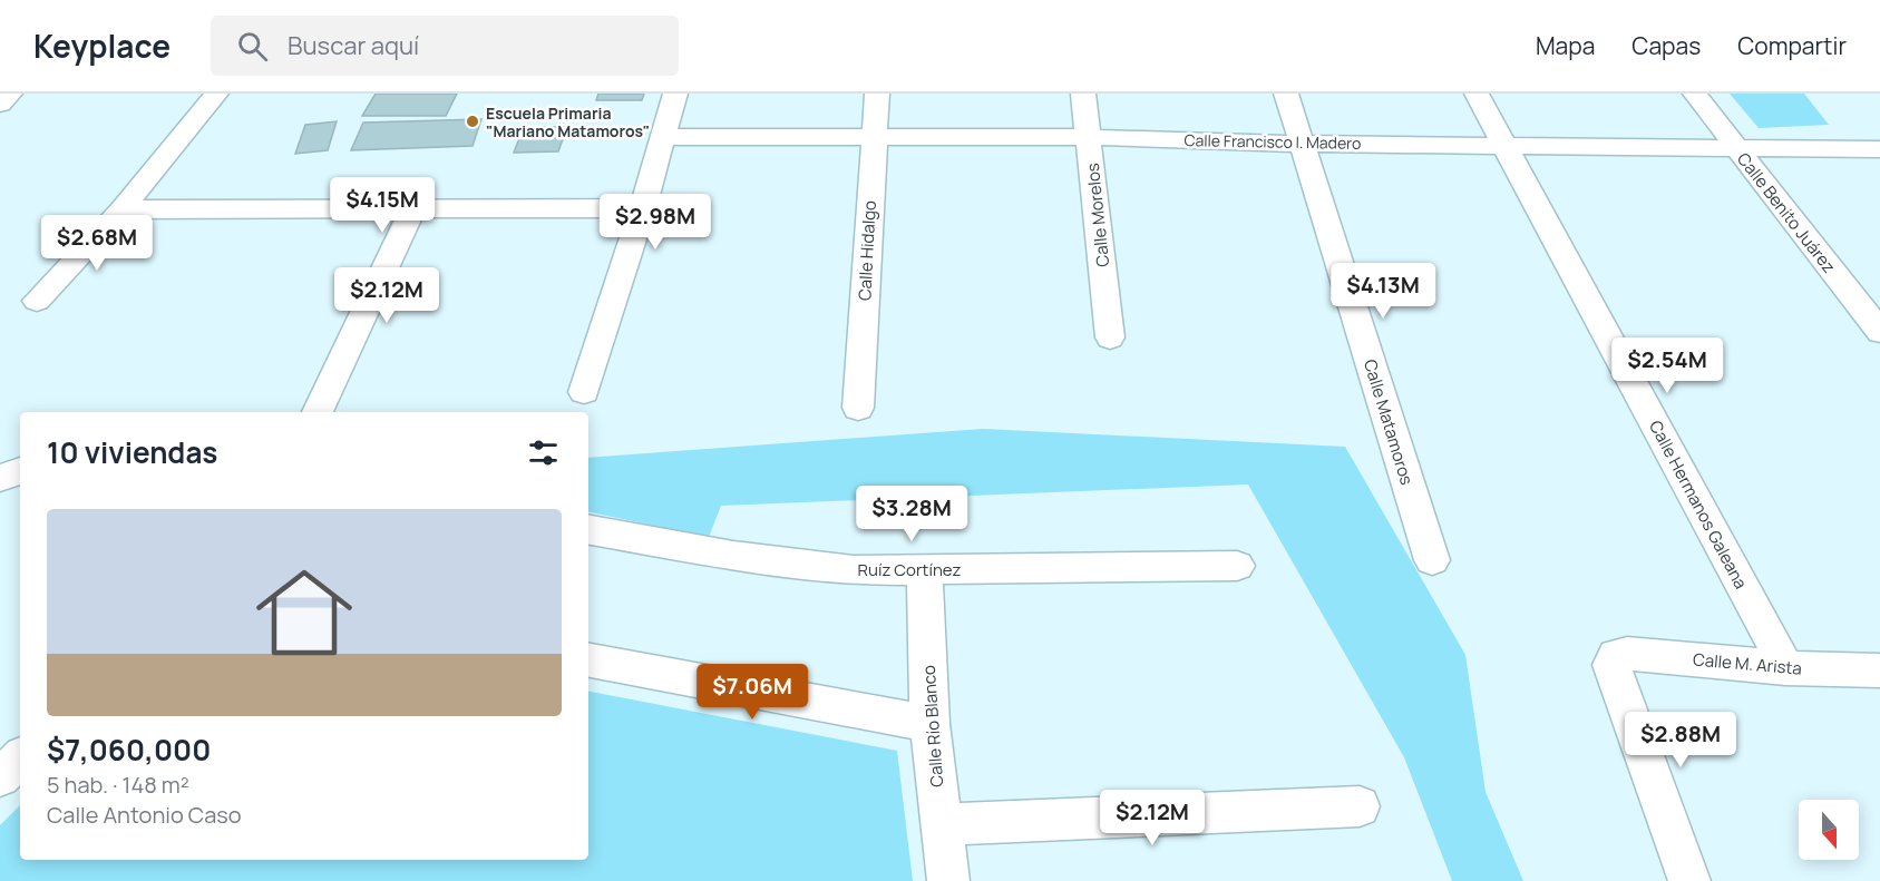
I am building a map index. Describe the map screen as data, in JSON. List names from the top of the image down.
{
  "streets": {
    "street": [
      "Calle Francisco I. Madero",
      "Calle Benito Juárez",
      "Calle Morelos",
      "Calle Hidalgo",
      "Calle Matamoros",
      "Calle Hermanos Galeana",
      "Ruíz Cortínez",
      "Calle M. Arista",
      "Calle Río Blanco"
    ]
  },
  "crossings": [
    ["Calle Francisco I. Madero", "Calle Benito Juárez"],
    ["Calle Francisco I. Madero", "Calle Morelos"],
    ["Calle Francisco I. Madero", "Calle Hidalgo"],
    ["Calle Francisco I. Madero", "Calle Matamoros"],
    ["Calle Francisco I. Madero", "Calle Hermanos Galeana"],
    ["Calle Hermanos Galeana", "Calle M. Arista"],
    ["Ruíz Cortínez", "Calle Río Blanco"]
  ],
  "places": ["Escuela Primaria \"Mariano Matamoros\""],
  "north": "bottom",
  "page": {
    "header": "Keyplace",
    "search": "Buscar aquí",
    "nav": ["Mapa", "Capas", "Compartir"],
    "price": [
      "$4.15M",
      "$2.98M",
      "$2.68M",
      "$4.13M",
      "$2.12M",
      "$2.54M",
      "$3.28M",
      "$7.06M",
      "$2.88M",
      "$2.12M"
    ],
    "heading": "10 viviendas",
    "list": [
      {
        "name": "$7,060,000",
        "note": "5 hab. · 148 m² · Calle Antonio Caso"
      }
    ]
  }
}
